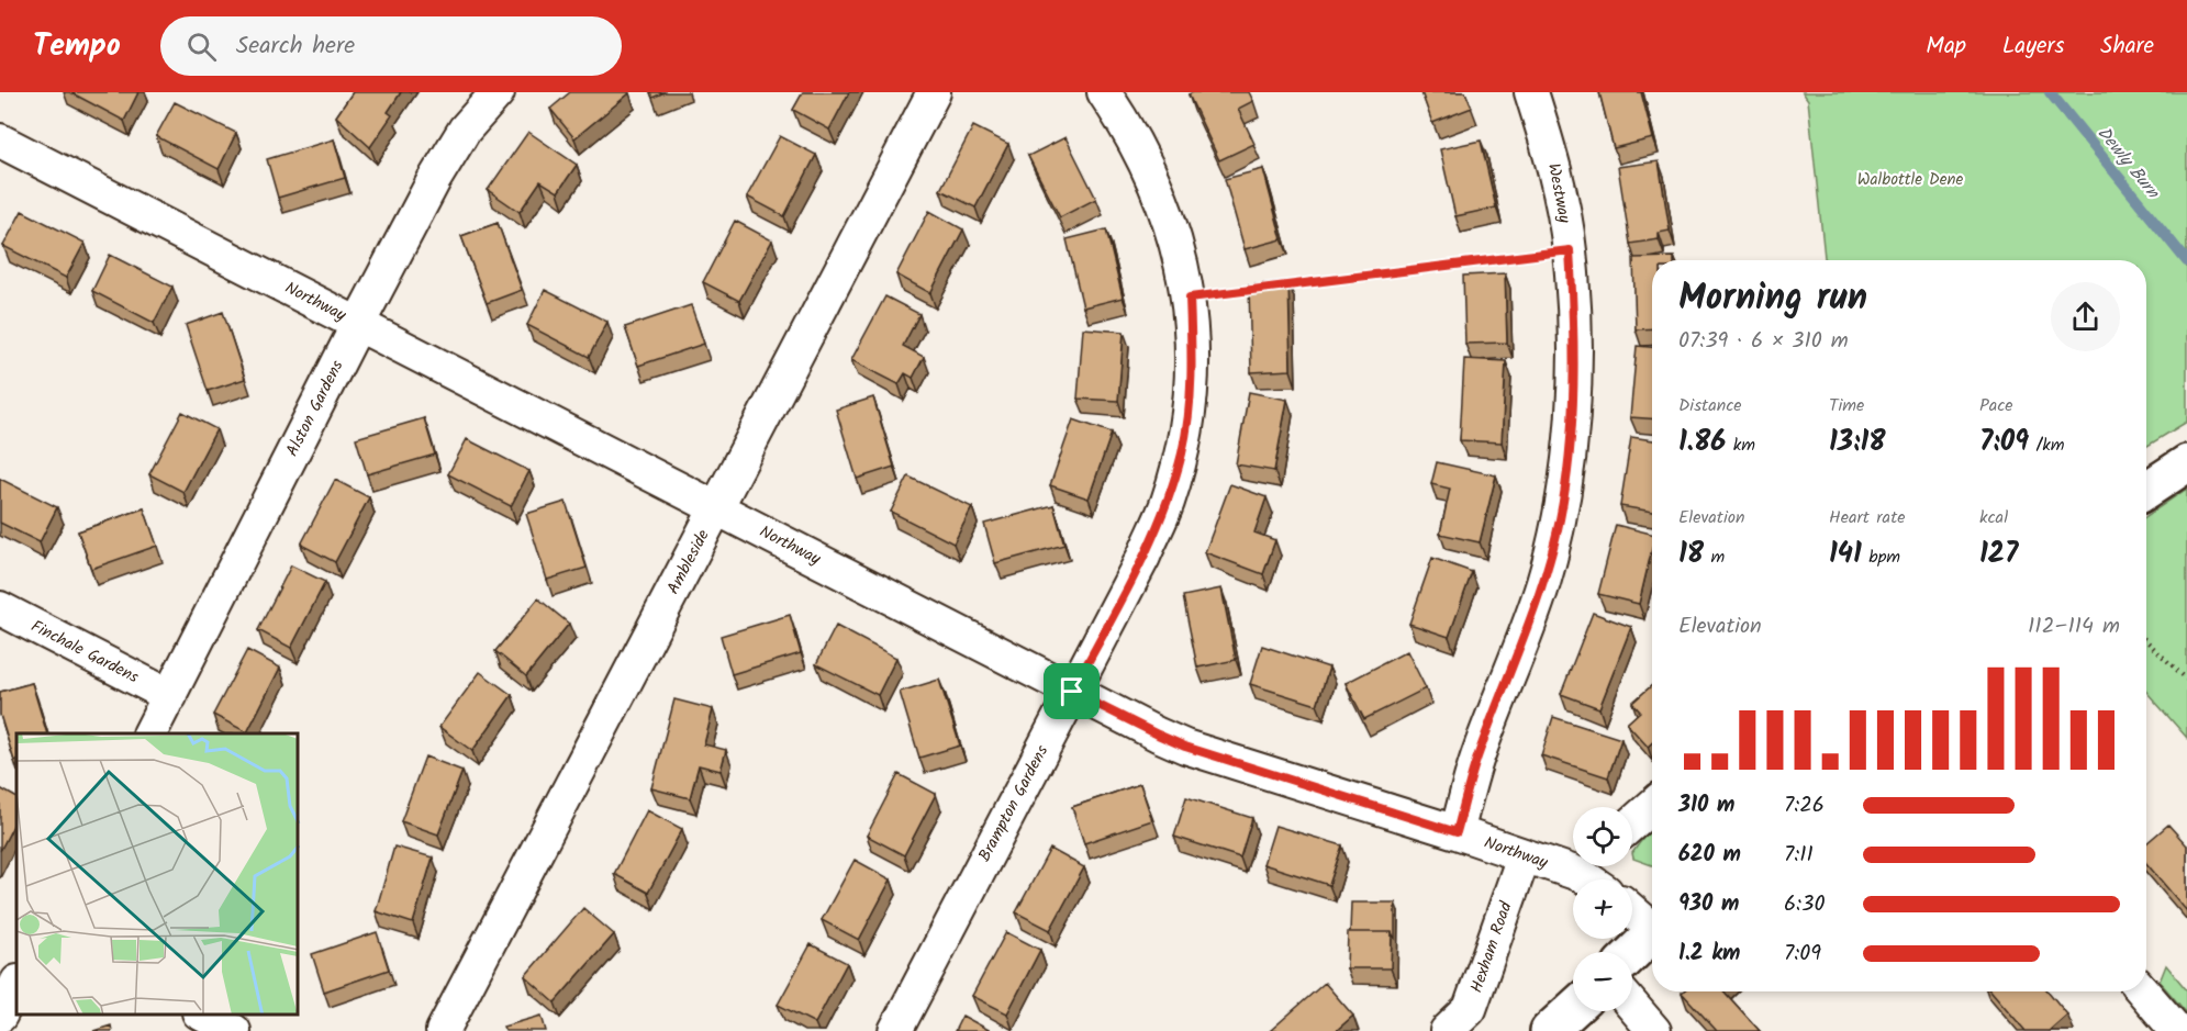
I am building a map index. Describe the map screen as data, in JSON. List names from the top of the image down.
{
  "streets": {
    "street": [
      "Westway",
      "Northway",
      "Alston Gardens",
      "Ambleside",
      "Finchale Gardens",
      "Brampton Gardens",
      "Hexham Road"
    ]
  },
  "crossings": [
    ["Westway", "Northway"],
    ["Northway", "Alston Gardens"],
    ["Northway", "Ambleside"],
    ["Northway", "Brampton Gardens"],
    ["Northway", "Hexham Road"],
    ["Alston Gardens", "Finchale Gardens"]
  ],
  "water": ["Dewly Burn"],
  "parks": ["Walbottle Dene"],
  "page": {
    "header": "Tempo",
    "search": "Search here",
    "nav": ["Map", "Layers", "Share"],
    "heading": ["Morning run", "07:39 · 6 × 310 m"],
    "stats": [
      ["Distance", "1.86 km"],
      ["Time", "13:18"],
      ["Pace", "7:09 /km"],
      ["Elevation", "18 m"],
      ["Heart rate", "141 bpm"],
      ["kcal", "127"]
    ],
    "chart": ["Elevation", "112–114 m"],
    "list": [
      {
        "name": "310 m",
        "note": "7:26"
      },
      {
        "name": "620 m",
        "note": "7:11"
      },
      {
        "name": "930 m",
        "note": "6:30"
      },
      {
        "name": "1.2 km",
        "note": "7:09"
      }
    ],
    "map_buttons": ["+", "−"]
  }
}
